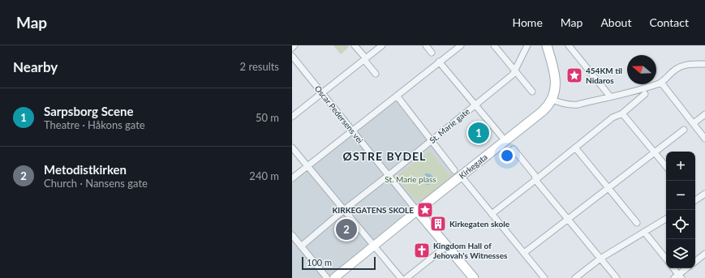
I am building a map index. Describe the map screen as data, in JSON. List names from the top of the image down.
{
  "streets": {
    "main road": ["Oscar Pedersens vei", "Kirkegata"],
    "street": ["St. Marie gate"]
  },
  "crossings": [
    ["Oscar Pedersens vei", "St. Marie gate"],
    ["Oscar Pedersens vei", "Kirkegata"]
  ],
  "districts": ["ØSTRE BYDEL"],
  "parks": ["St. Marie plass"],
  "places": {
    "place": ["454KM til Nidaros", "KIRKEGATENS SKOLE"],
    "building": ["Kirkegaten skole"],
    "church": ["Kingdom Hall of Jehovah's Witnesses"]
  },
  "scale_bar": "100 m",
  "north": "left",
  "page": {
    "header": "Map",
    "nav": [
      "Home",
      "Map",
      "About",
      "Contact"
    ],
    "heading": ["Nearby", "2 results"],
    "list": [
      {
        "mark": "1",
        "name": "Sarpsborg Scene",
        "note": "Theatre · Håkons gate",
        "value": "50 m"
      },
      {
        "mark": "2",
        "name": "Metodistkirken",
        "note": "Church · Nansens gate",
        "value": "240 m"
      }
    ],
    "pins": ["1", "2"],
    "map_buttons": ["+", "−"],
    "scale": "100 m"
  }
}
